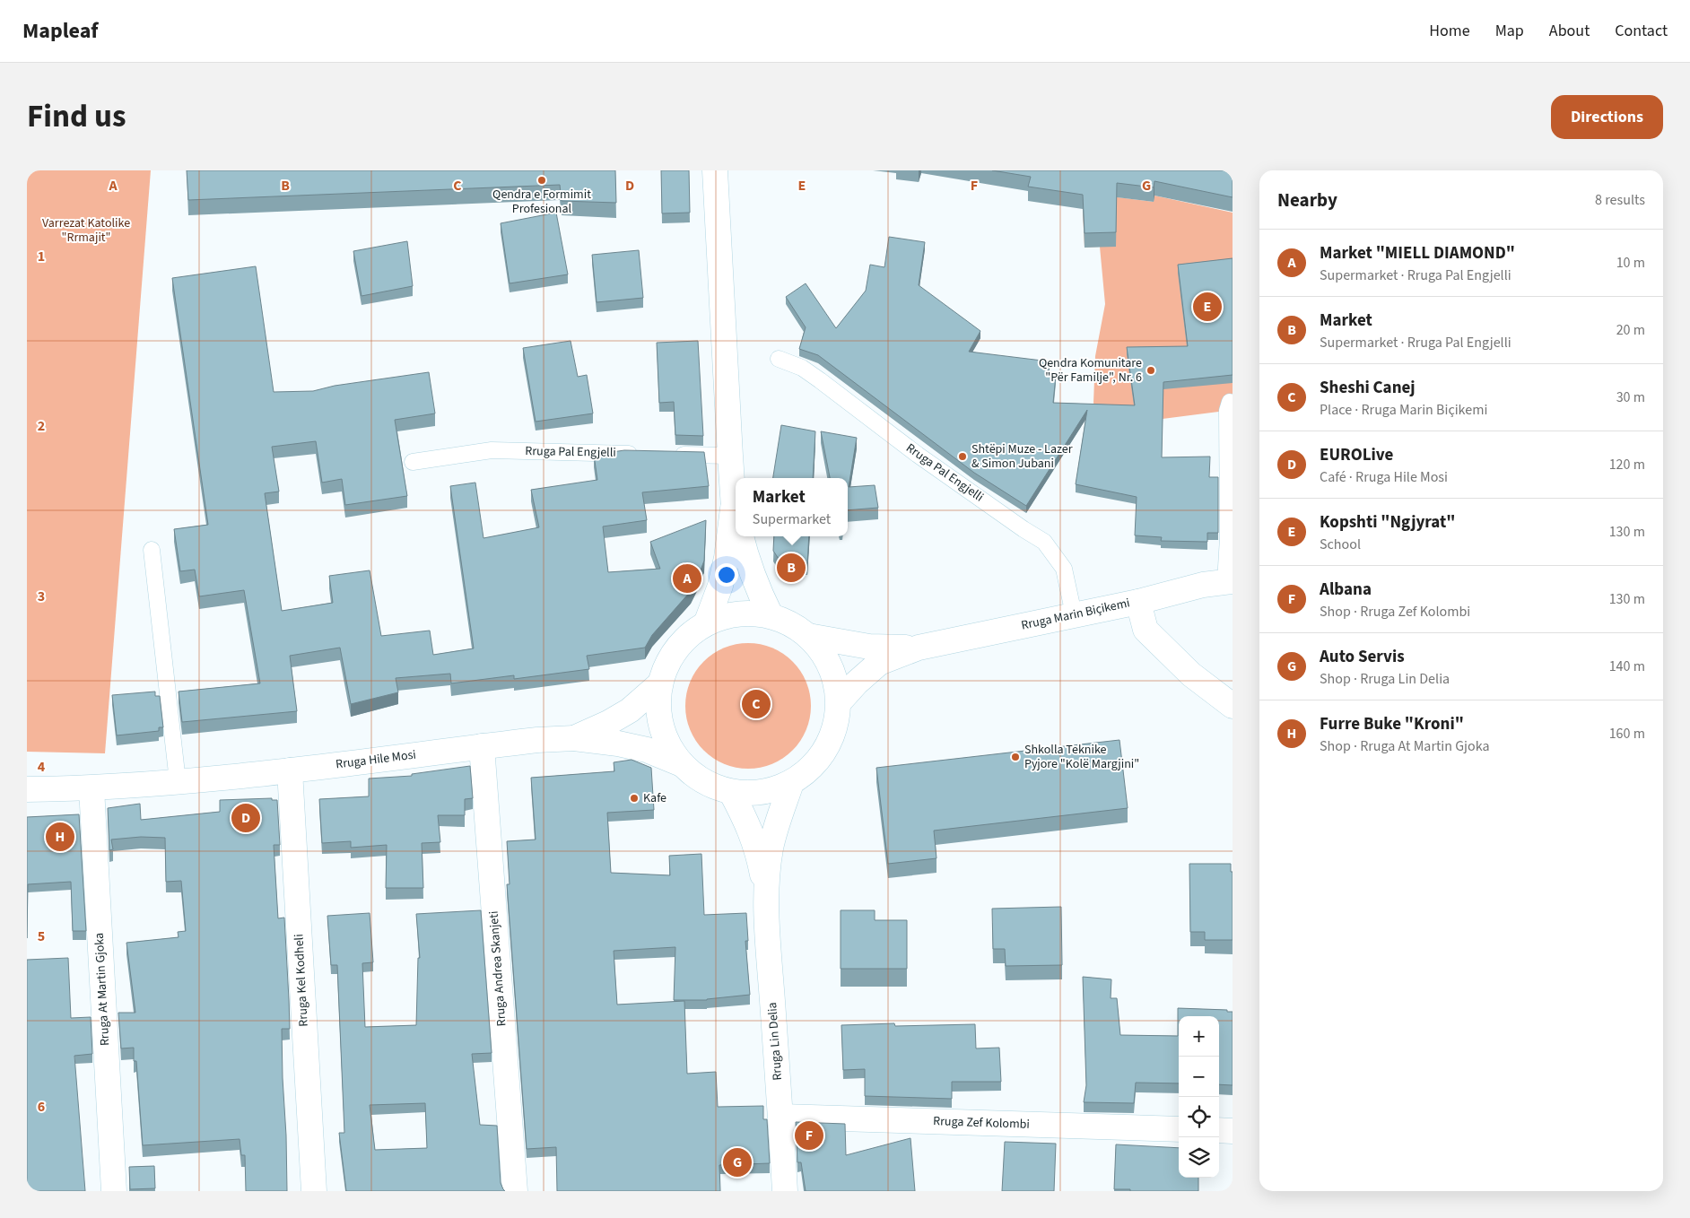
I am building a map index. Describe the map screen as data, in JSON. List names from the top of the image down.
{
  "streets": {
    "main road": [
      "Rruga Marin Biçikemi",
      "Rruga Hile Mosi",
      "Rruga Andrea Skanjeti",
      "Rruga Kel Kodheli",
      "Rruga At Martin Gjoka",
      "Rruga Lin Delia",
      "Rruga Zef Kolombi"
    ],
    "lane": ["Rruga Pal Engjelli"]
  },
  "crossings": [
    ["Rruga Pal Engjelli", "Rruga Marin Biçikemi"],
    ["Rruga Hile Mosi", "Rruga Andrea Skanjeti"],
    ["Rruga Hile Mosi", "Rruga Kel Kodheli"],
    ["Rruga Hile Mosi", "Rruga At Martin Gjoka"],
    ["Rruga Lin Delia", "Rruga Zef Kolombi"]
  ],
  "parks": ["Varrezat Katolike \"Rrmajit\""],
  "places": [
    "Qendra e Formimit Profesional",
    "Qendra Komunitare \"Për Familje\", Nr. 6",
    "Shtëpi Muze - Lazer & Simon Jubani",
    "Shkolla Teknike Pyjore \"Kolë Margjini\"",
    "Kafe"
  ],
  "page": {
    "header": "Mapleaf",
    "nav": [
      "Home",
      "Map",
      "About",
      "Contact"
    ],
    "title": "Find us",
    "buttons": "Directions",
    "heading": ["Nearby", "8 results"],
    "list": [
      {
        "mark": "A",
        "name": "Market \"MIELL DIAMOND\"",
        "note": "Supermarket · Rruga Pal Engjelli",
        "value": "10 m"
      },
      {
        "mark": "B",
        "name": "Market",
        "note": "Supermarket · Rruga Pal Engjelli",
        "value": "20 m"
      },
      {
        "mark": "C",
        "name": "Sheshi Canej",
        "note": "Place · Rruga Marin Biçikemi",
        "value": "30 m"
      },
      {
        "mark": "D",
        "name": "EUROLive",
        "note": "Café · Rruga Hile Mosi",
        "value": "120 m"
      },
      {
        "mark": "E",
        "name": "Kopshti \"Ngjyrat\"",
        "note": "School",
        "value": "130 m"
      },
      {
        "mark": "F",
        "name": "Albana",
        "note": "Shop · Rruga Zef Kolombi",
        "value": "130 m"
      },
      {
        "mark": "G",
        "name": "Auto Servis",
        "note": "Shop · Rruga Lin Delia",
        "value": "140 m"
      },
      {
        "mark": "H",
        "name": "Furre Buke \"Kroni\"",
        "note": "Shop · Rruga At Martin Gjoka",
        "value": "160 m"
      }
    ],
    "pins": [
      "E",
      "B",
      "A",
      "C",
      "D",
      "H",
      "F",
      "G"
    ],
    "popup": ["Market", "Supermarket"],
    "map_buttons": ["+", "−"]
  },
  "grid": {
    "columns": [
      "A",
      "B",
      "C",
      "D",
      "E",
      "F",
      "G"
    ],
    "rows": [
      "1",
      "2",
      "3",
      "4",
      "5",
      "6"
    ]
  }
}
